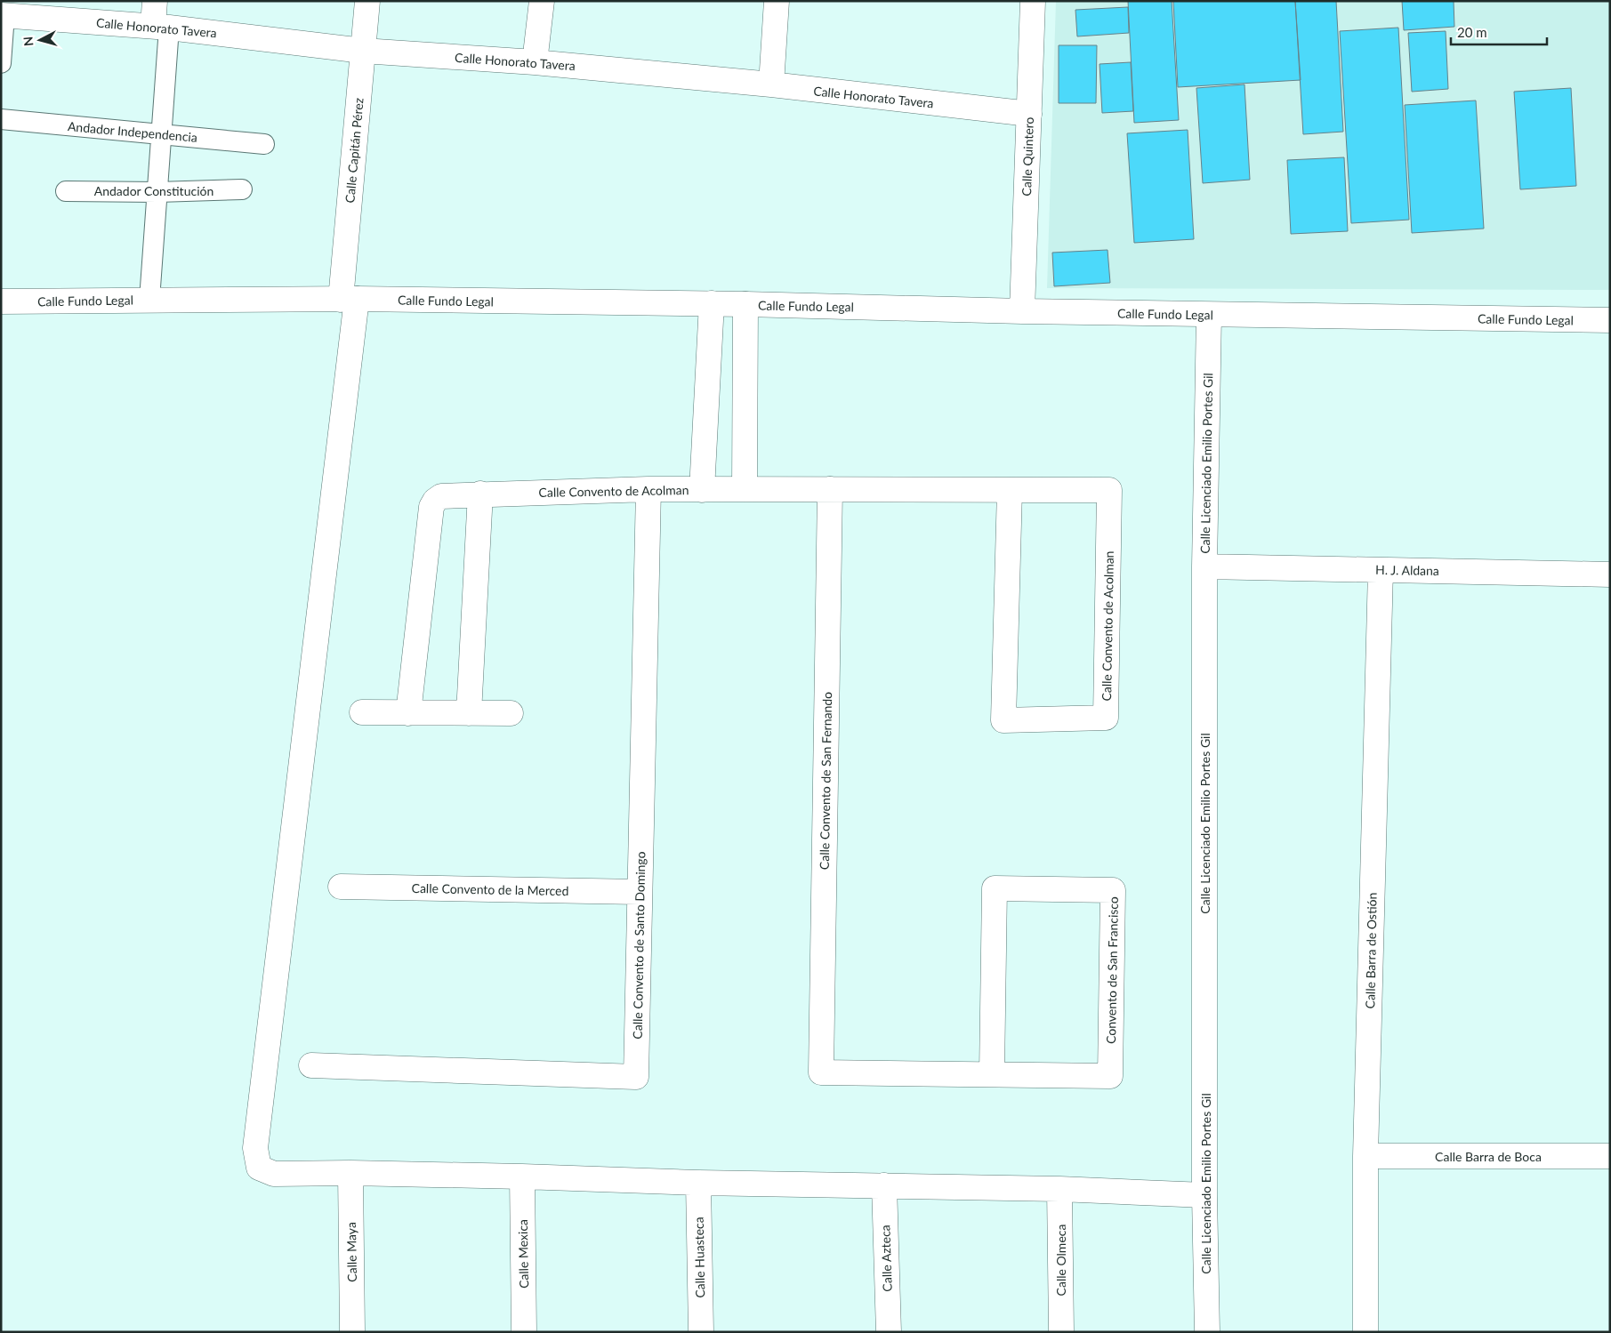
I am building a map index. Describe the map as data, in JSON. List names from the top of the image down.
{
  "streets": {
    "street": [
      "Calle Honorato Tavera",
      "Andador Independencia",
      "Calle Capitán Pérez",
      "Calle Quintero",
      "Andador Constitución",
      "Calle Fundo Legal",
      "Calle Licenciado Emilio Portes Gil",
      "Calle Convento de Acolman",
      "H. J. Aldana",
      "Calle Convento de San Fernando",
      "Calle Convento de la Merced",
      "Calle Convento de Santo Domingo",
      "Calle Barra de Ostión",
      "Convento de San Francisco",
      "Calle Barra de Boca",
      "Calle Maya",
      "Calle Mexica",
      "Calle Huasteca",
      "Calle Azteca",
      "Calle Olmeca"
    ]
  },
  "crossings": [
    ["Calle Honorato Tavera", "Calle Capitán Pérez"],
    ["Calle Honorato Tavera", "Calle Quintero"],
    ["Calle Capitán Pérez", "Calle Fundo Legal"],
    ["Calle Capitán Pérez", "Calle Maya"],
    ["Calle Quintero", "Calle Fundo Legal"],
    ["Calle Fundo Legal", "Calle Licenciado Emilio Portes Gil"],
    ["Calle Licenciado Emilio Portes Gil", "H. J. Aldana"],
    ["Calle Convento de Acolman", "Calle Convento de San Fernando"],
    ["Calle Convento de Acolman", "Calle Convento de Santo Domingo"],
    ["H. J. Aldana", "Calle Barra de Ostión"],
    ["Calle Convento de San Fernando", "Convento de San Francisco"],
    ["Calle Convento de la Merced", "Calle Convento de Santo Domingo"],
    ["Calle Barra de Ostión", "Calle Barra de Boca"]
  ],
  "scale_bar": "20 m",
  "north": "left"
}
